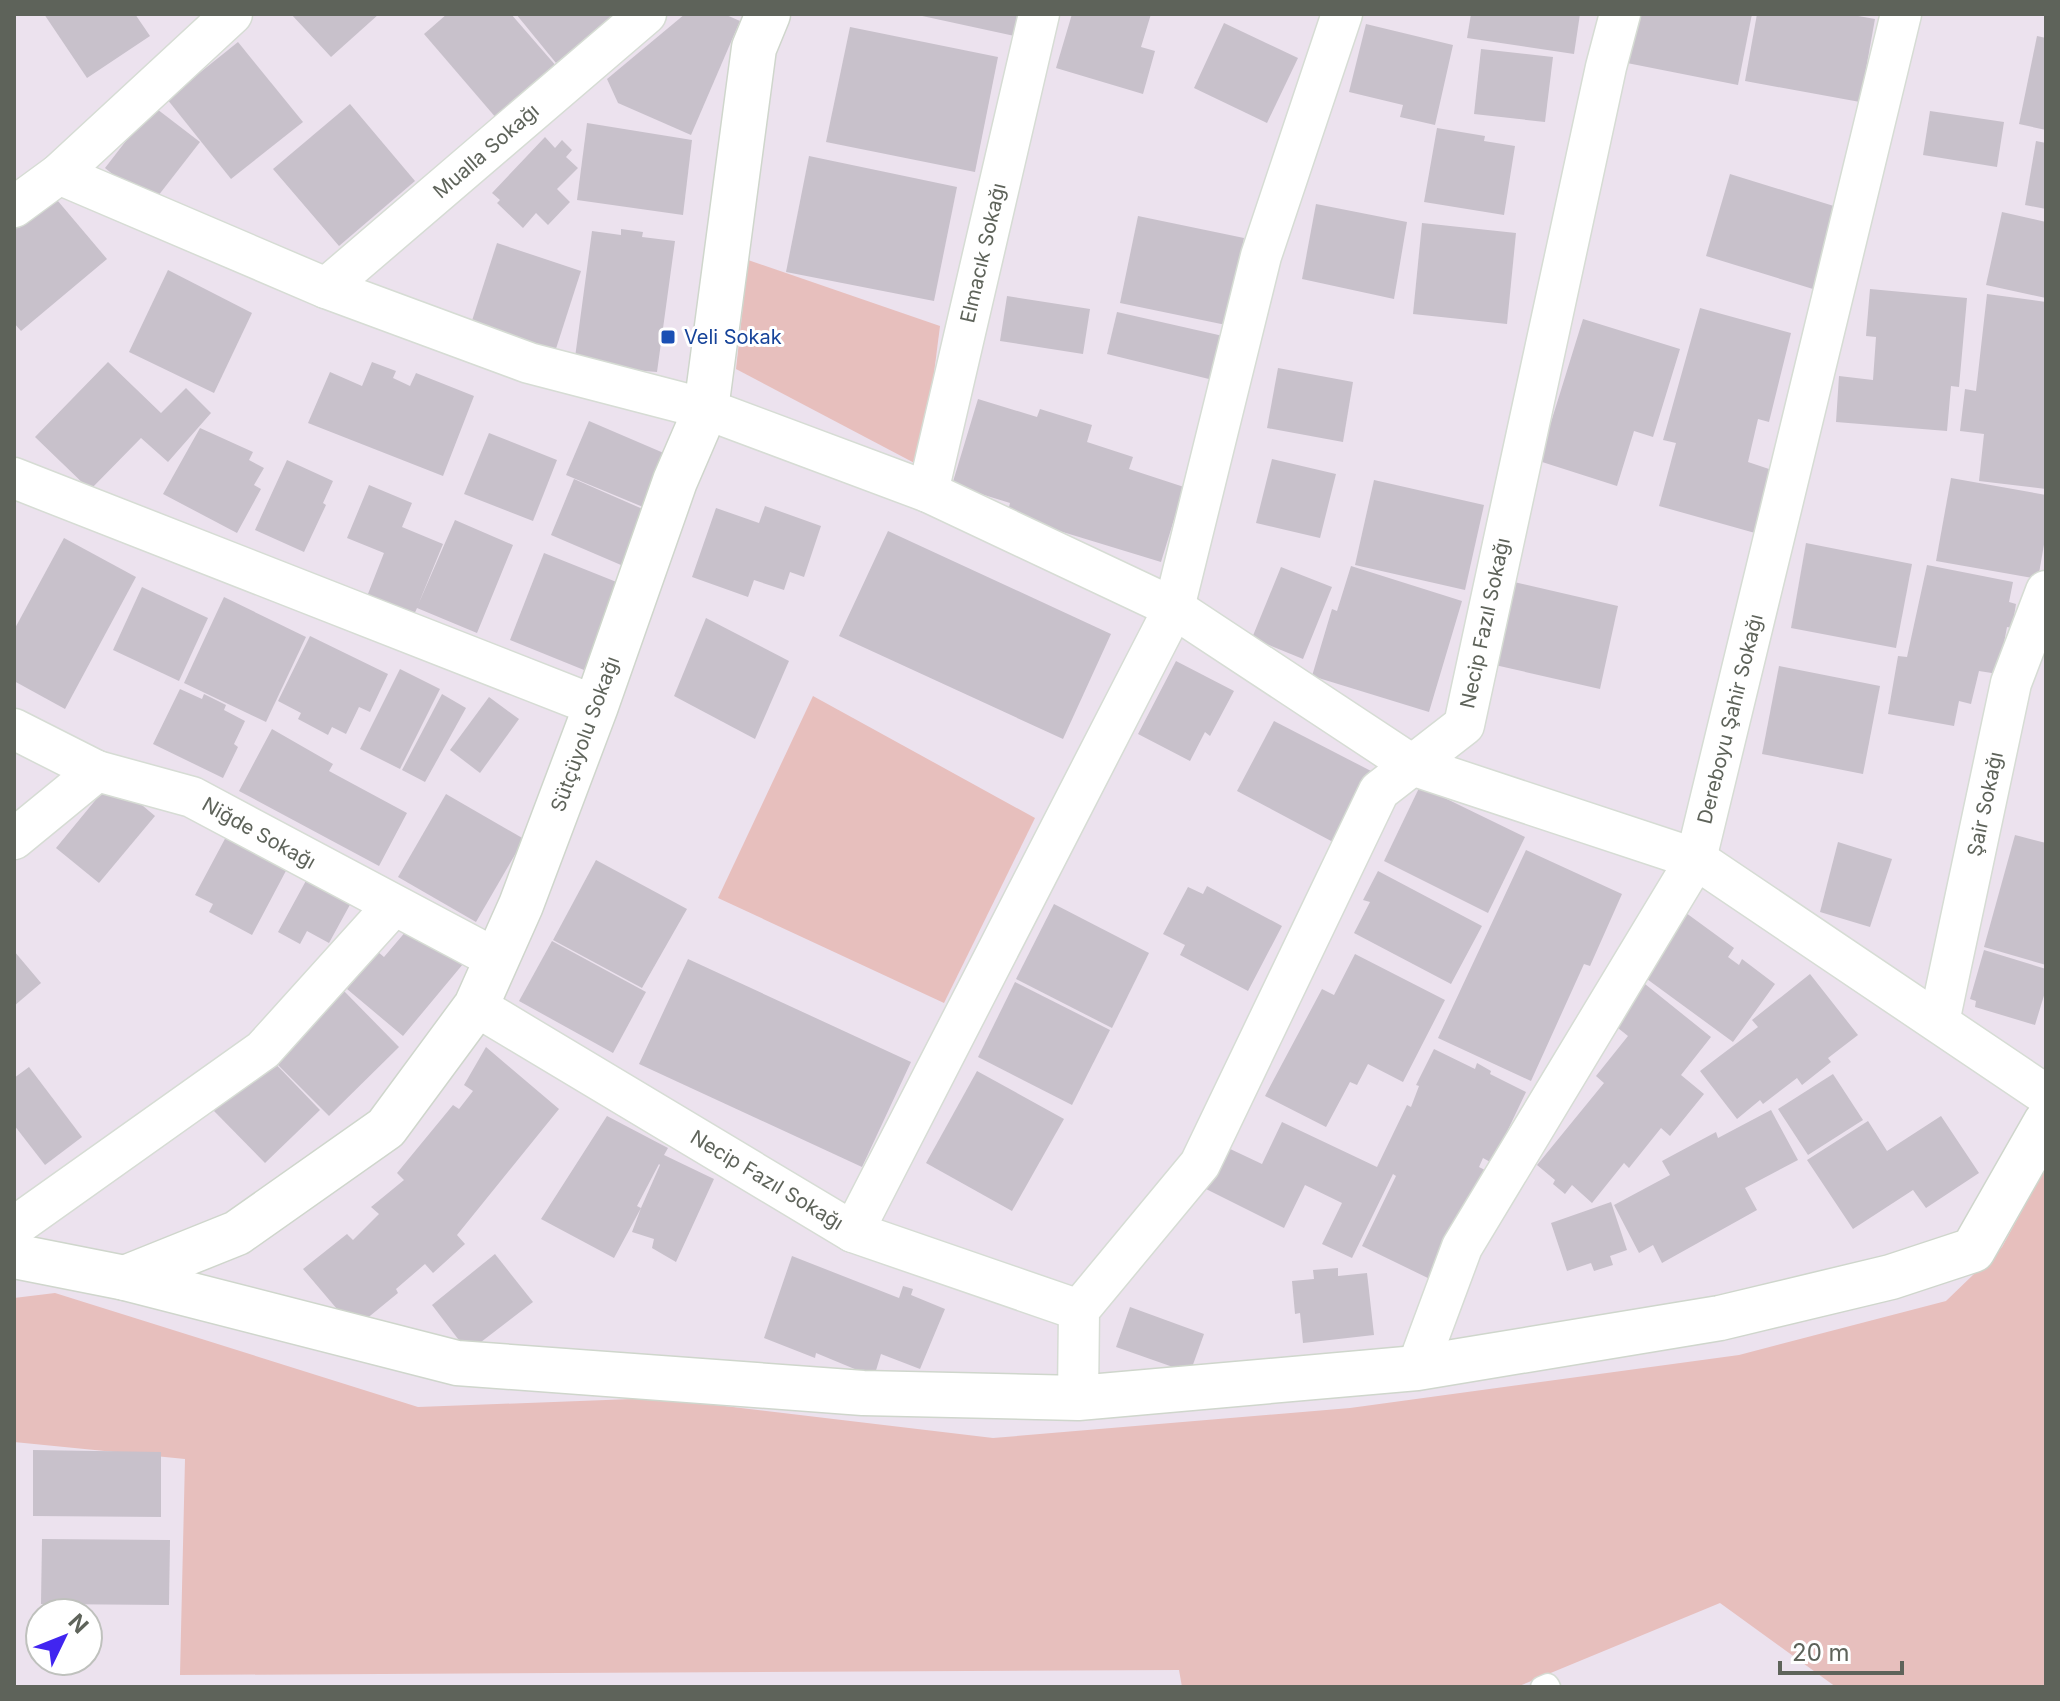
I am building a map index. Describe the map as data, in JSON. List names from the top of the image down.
{
  "streets": {
    "street": [
      "Mualla Sokağı",
      "Elmacık Sokağı",
      "Necip Fazıl Sokağı",
      "Dereboyu Şahir Sokağı",
      "Sütçüyolu Sokağı",
      "Şair Sokağı",
      "Niğde Sokağı"
    ]
  },
  "crossings": [
    ["Necip Fazıl Sokağı", "Sütçüyolu Sokağı"],
    ["Sütçüyolu Sokağı", "Niğde Sokağı"]
  ],
  "places": {
    "transit": ["Veli Sokak"]
  },
  "scale_bar": "20 m",
  "north": "top right"
}
